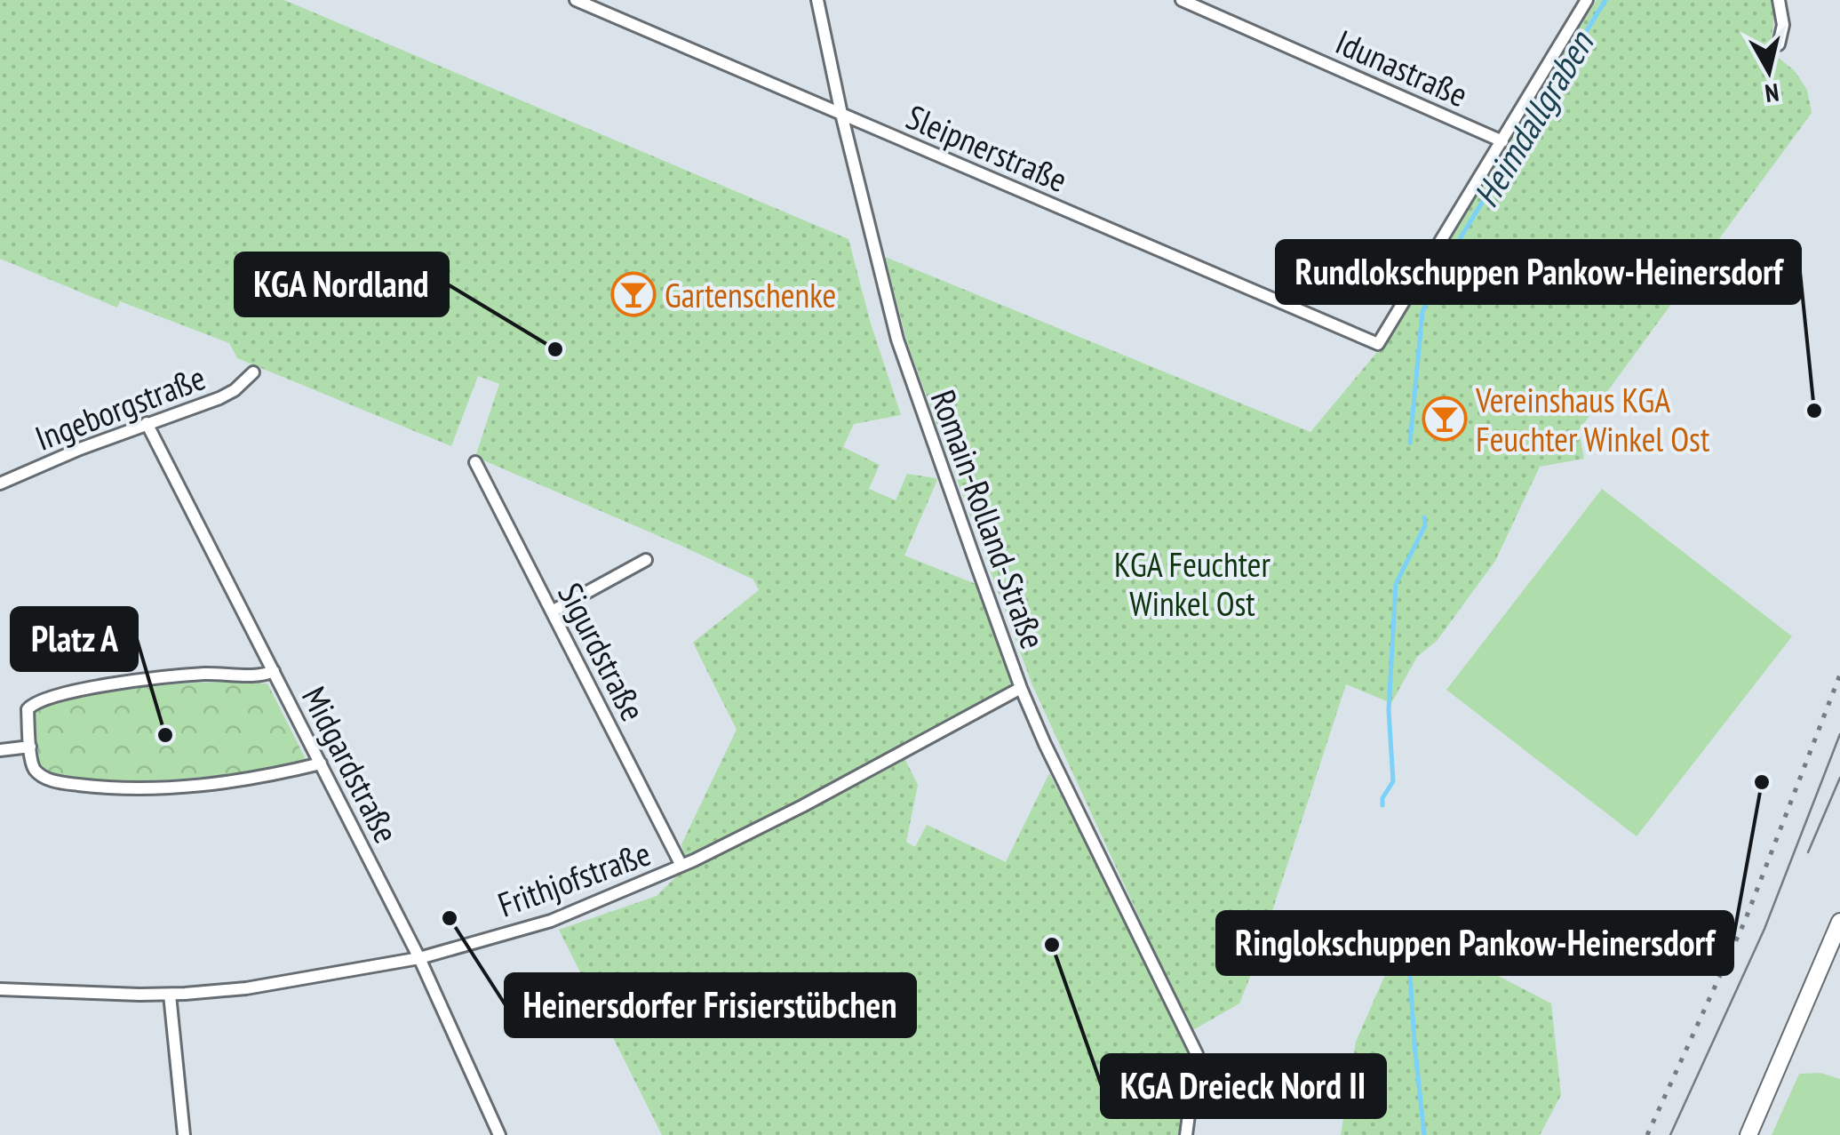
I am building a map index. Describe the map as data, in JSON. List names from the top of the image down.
{
  "streets": {
    "street": [
      "Idunastraße",
      "Sleipnerstraße",
      "Ingeborgstraße",
      "Romain-Rolland-Straße",
      "Sigurdstraße",
      "Midgardstraße",
      "Frithjofstraße"
    ]
  },
  "crossings": [
    ["Idunastraße", "Sleipnerstraße"],
    ["Sleipnerstraße", "Romain-Rolland-Straße"],
    ["Ingeborgstraße", "Midgardstraße"],
    ["Romain-Rolland-Straße", "Frithjofstraße"],
    ["Sigurdstraße", "Frithjofstraße"],
    ["Midgardstraße", "Frithjofstraße"]
  ],
  "water": ["Heimdallgraben"],
  "parks": ["KGA Feuchter Winkel Ost"],
  "places": {
    "bar": ["Gartenschenke", "Vereinshaus KGA Feuchter Winkel Ost"],
    "other": [
      "KGA Nordland",
      "Rundlokschuppen Pankow-Heinersdorf",
      "Platz A",
      "Ringlokschuppen Pankow-Heinersdorf",
      "Heinersdorfer Frisierstübchen",
      "KGA Dreieck Nord II"
    ]
  },
  "north": "bottom"
}
